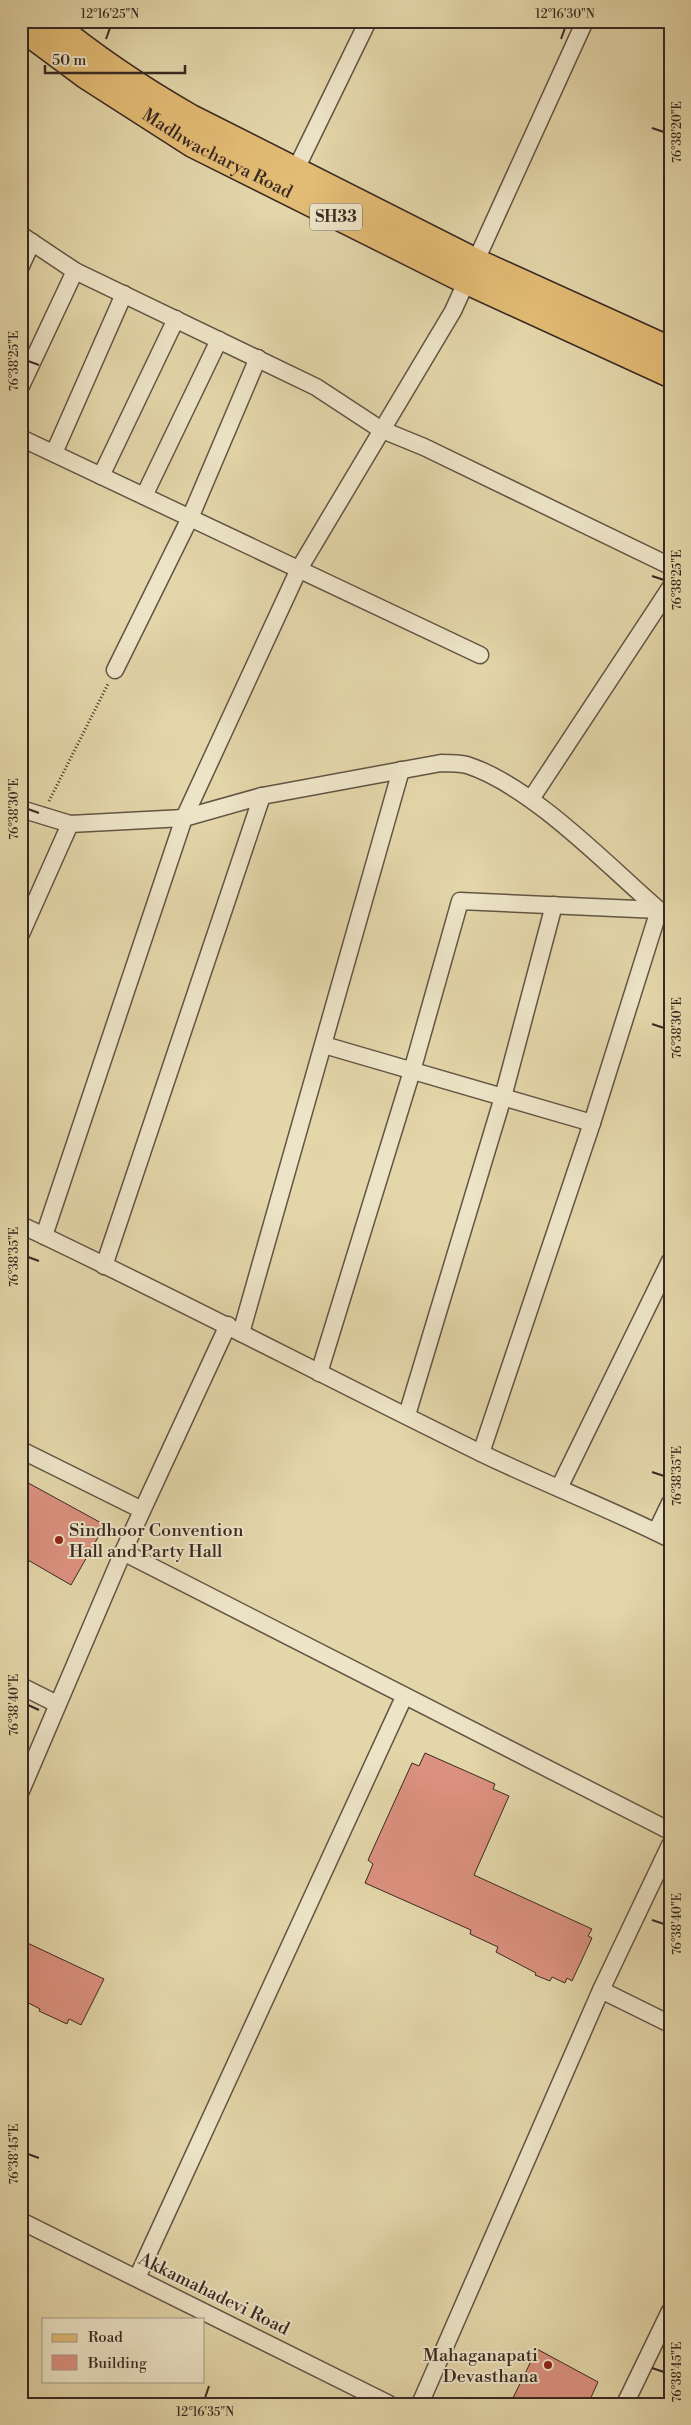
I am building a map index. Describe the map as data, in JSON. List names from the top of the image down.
{
  "streets": {
    "main road": ["Madhwacharya Road", "SH33"],
    "street": ["Akkamahadevi Road"]
  },
  "places": ["Sindhoor Convention Hall and Party Hall", "Mahaganapati Devasthana"],
  "legend": ["Road", "Building"],
  "scale_bar": "50 m",
  "coordinates": [
    "12°16'25\"N",
    "12°16'30\"N",
    "76°38'20\"E",
    "76°38'25\"E",
    "76°38'30\"E",
    "76°38'35\"E",
    "76°38'40\"E",
    "76°38'45\"E",
    "12°16'35\"N"
  ]
}
